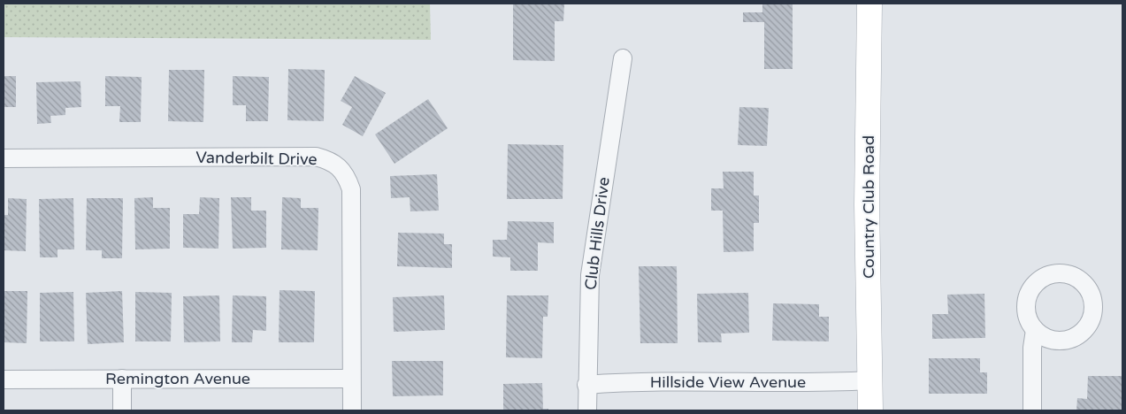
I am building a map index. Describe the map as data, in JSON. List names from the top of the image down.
{
  "streets": {
    "street": [
      "Vanderbilt Drive",
      "Country Club Road",
      "Club Hills Drive",
      "Remington Avenue",
      "Hillside View Avenue"
    ]
  },
  "crossings": [
    ["Vanderbilt Drive", "Remington Avenue"],
    ["Country Club Road", "Hillside View Avenue"],
    ["Club Hills Drive", "Hillside View Avenue"]
  ]
}
